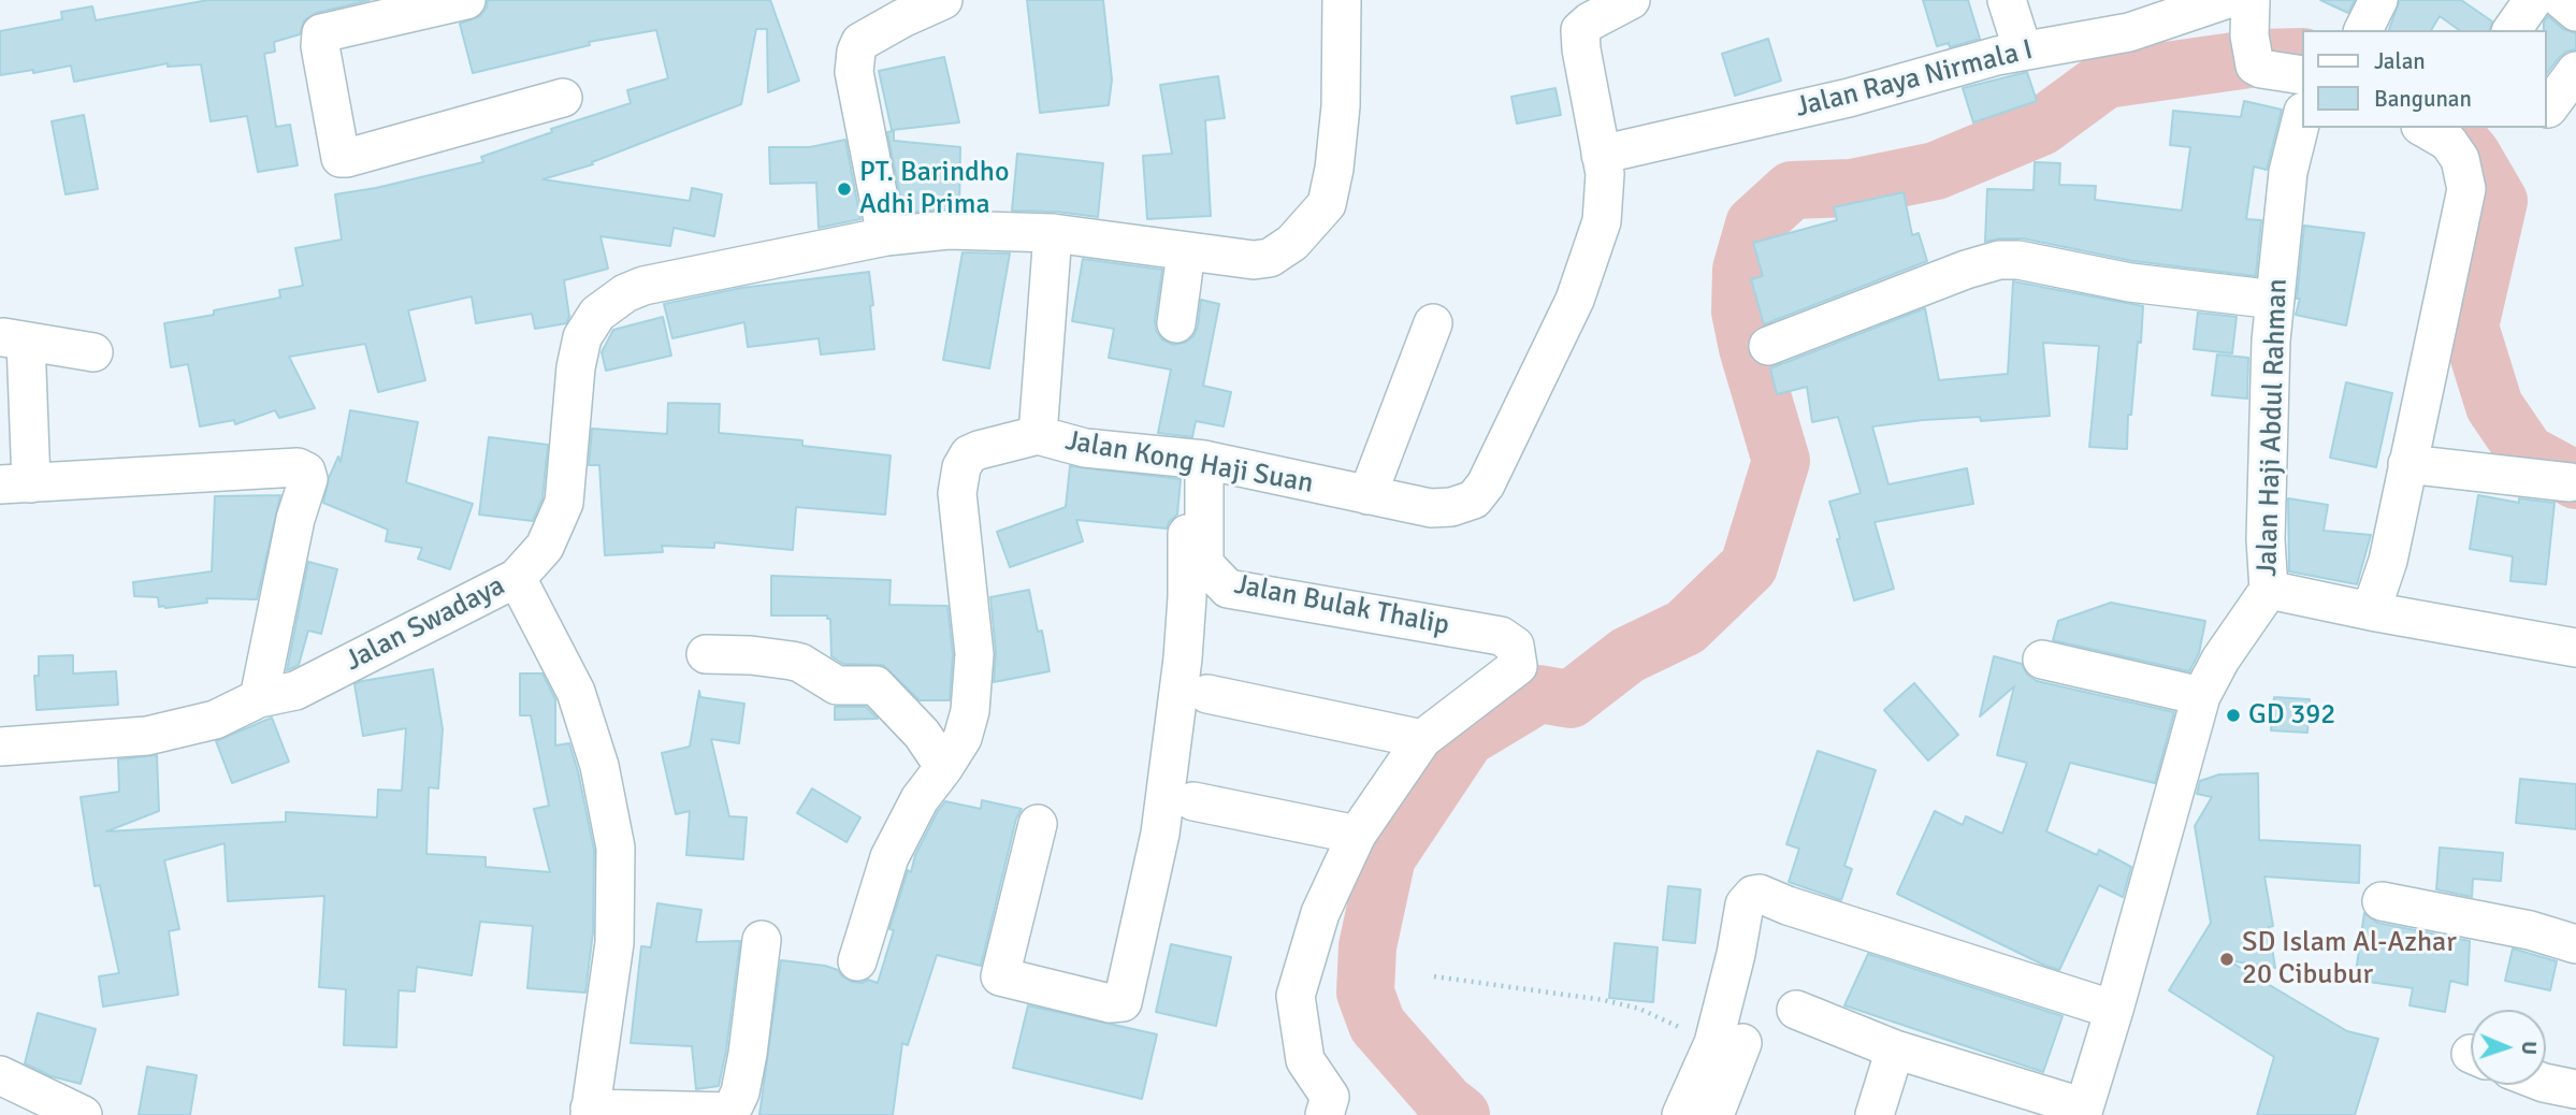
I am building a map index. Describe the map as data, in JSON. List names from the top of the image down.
{
  "streets": {
    "street": [
      "Jalan Raya Nirmala I",
      "Jalan Haji Abdul Rahman",
      "Jalan Kong Haji Suan",
      "Jalan Bulak Thalip",
      "Jalan Swadaya"
    ]
  },
  "crossings": [
    ["Jalan Raya Nirmala I", "Jalan Kong Haji Suan"],
    ["Jalan Kong Haji Suan", "Jalan Bulak Thalip"],
    ["Jalan Kong Haji Suan", "Jalan Swadaya"]
  ],
  "places": ["PT. Barindho Adhi Prima", "GD 392", "SD Islam Al-Azhar 20 Cibubur"],
  "legend": ["Jalan", "Bangunan"],
  "north": "right"
}
